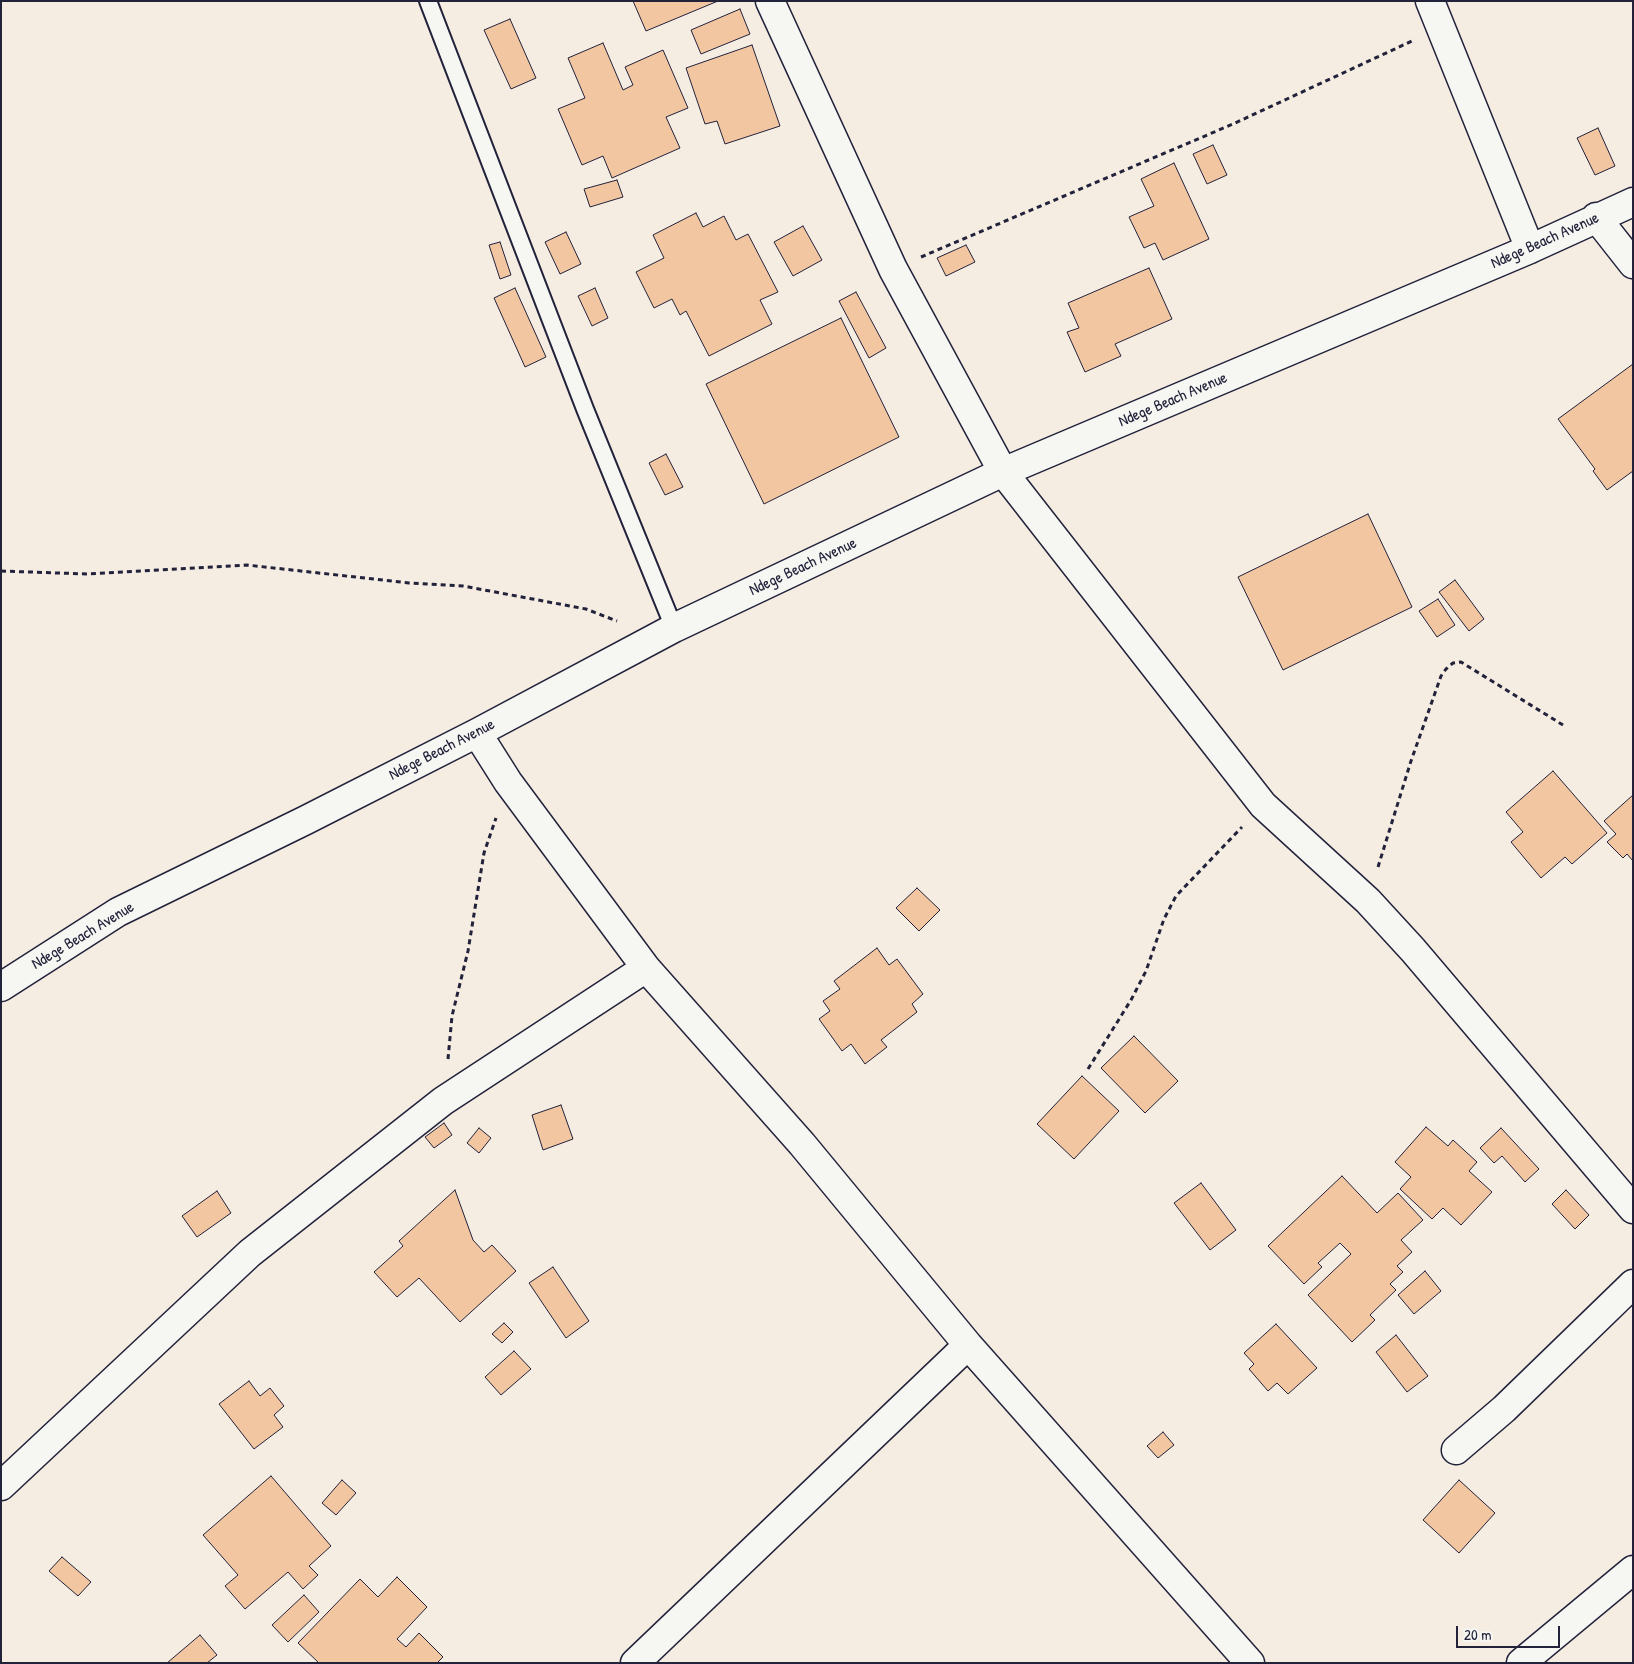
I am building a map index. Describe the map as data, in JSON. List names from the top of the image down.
{
  "streets": {
    "street": ["Ndege Beach Avenue"]
  },
  "scale_bar": "20 m"
}
